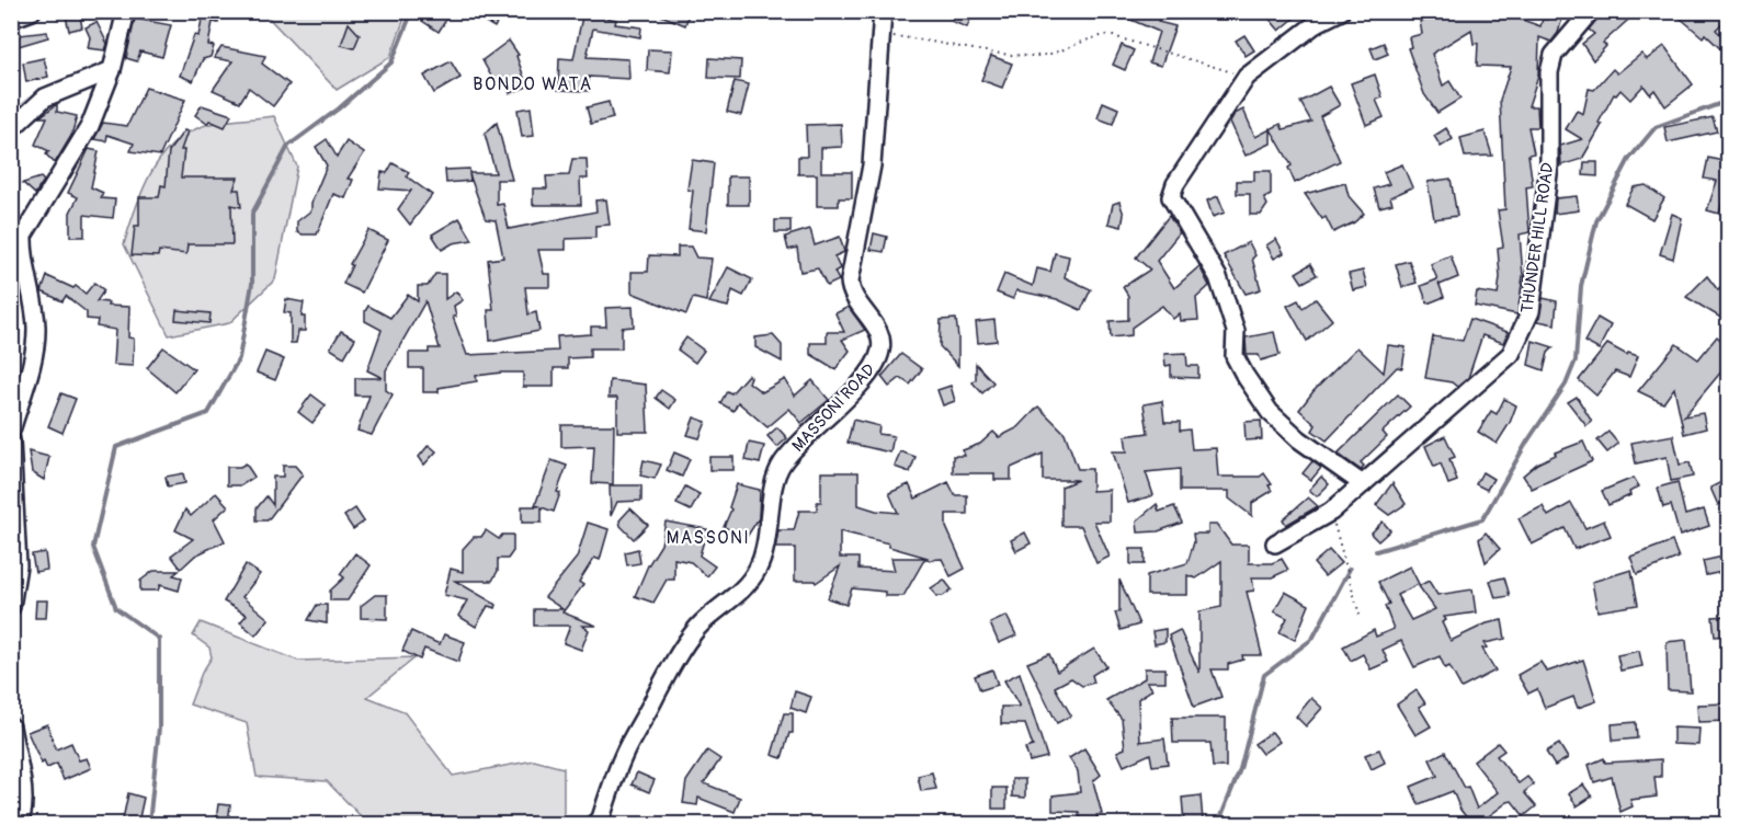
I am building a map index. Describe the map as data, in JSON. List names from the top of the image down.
{
  "streets": {
    "street": ["THUNDER HILL ROAD", "MASSONI ROAD"]
  },
  "districts": ["BONDO WATA", "MASSONI"]
}
